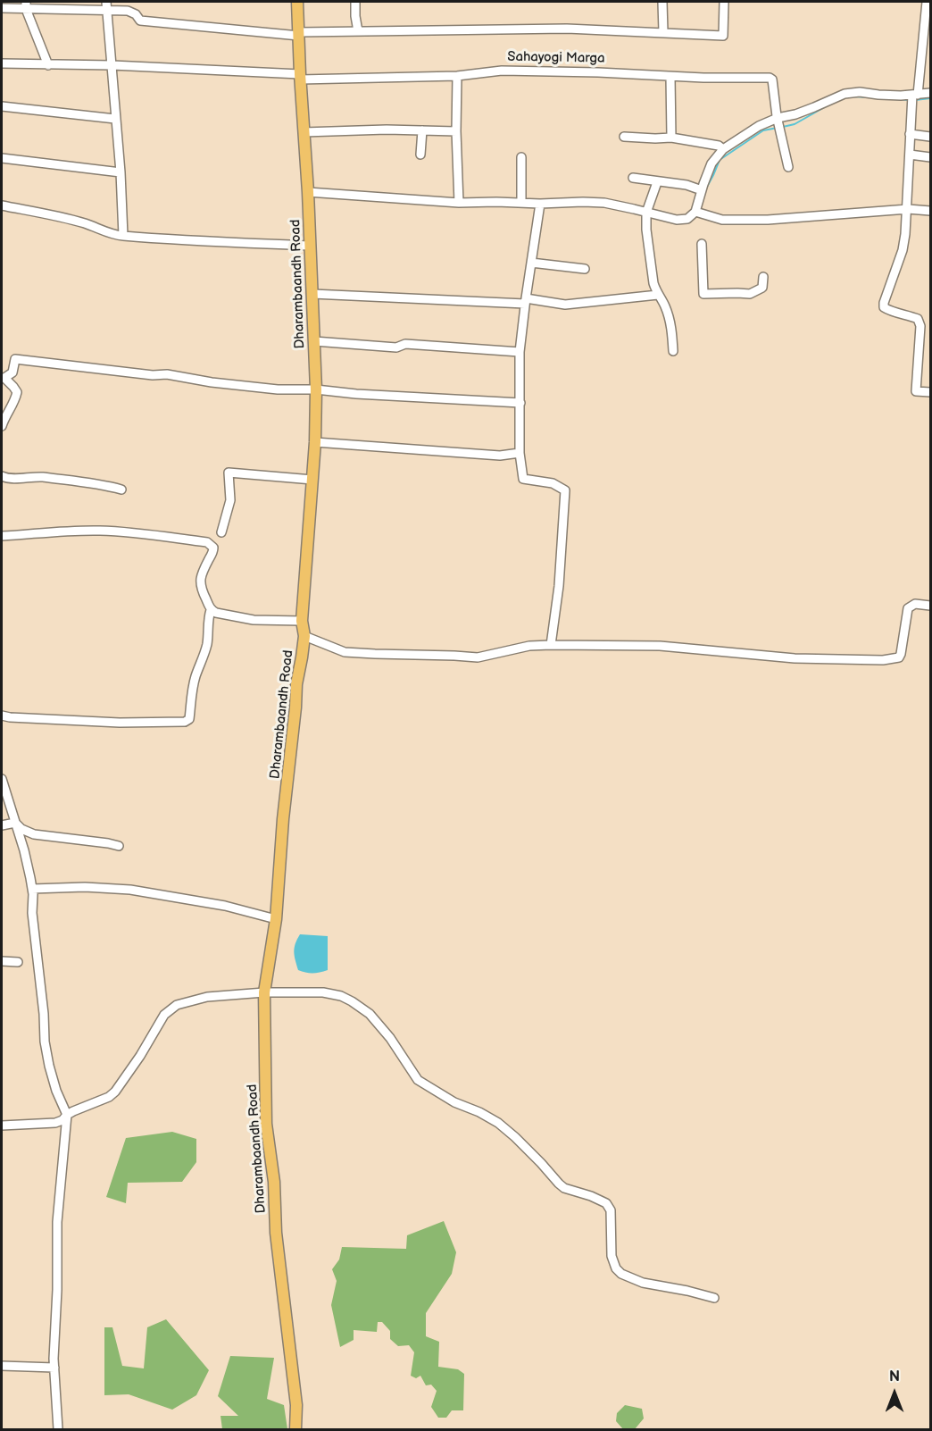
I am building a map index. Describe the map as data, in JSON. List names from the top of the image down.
{
  "streets": {
    "main road": ["Dharambaandh Road"],
    "street": ["Sahayogi Marga"]
  },
  "crossings": [
    ["Sahayogi Marga", "Dharambaandh Road"]
  ],
  "north": "top"
}
